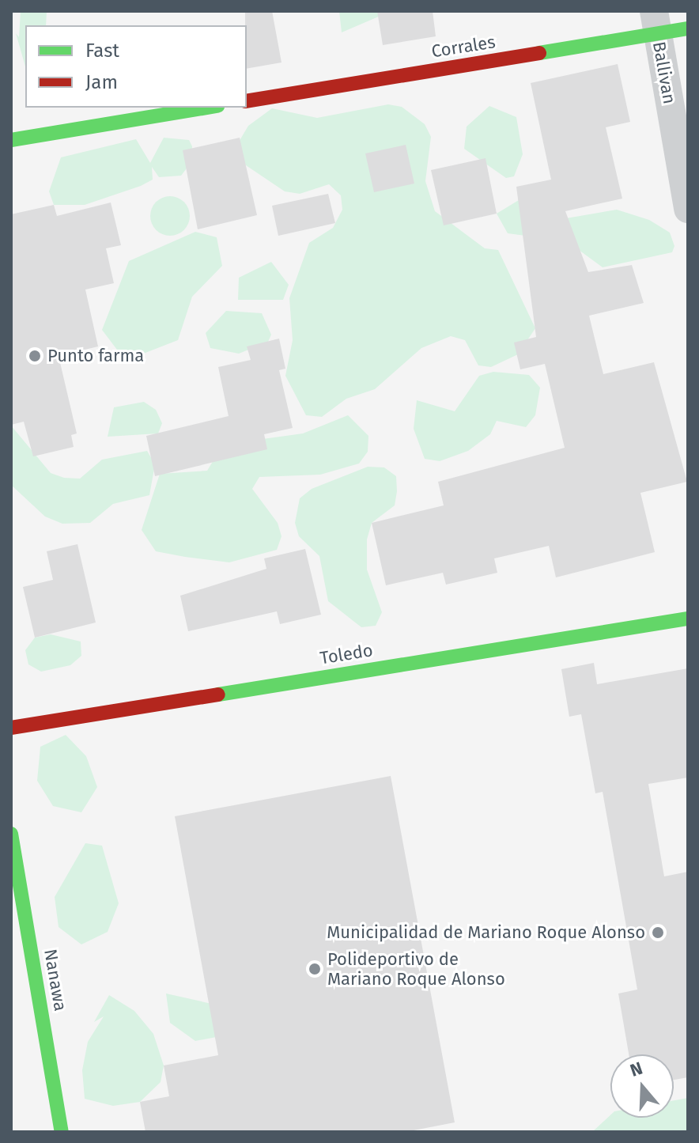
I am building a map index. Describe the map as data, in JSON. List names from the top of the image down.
{
  "streets": {
    "street": [
      "Corrales",
      "Ballivan",
      "Toledo",
      "Nanawa"
    ]
  },
  "crossings": [
    ["Corrales", "Ballivan"]
  ],
  "places": ["Punto farma", "Municipalidad de Mariano Roque Alonso", "Polideportivo de Mariano Roque Alonso"],
  "legend": ["Fast", "Jam"],
  "north": "top"
}
